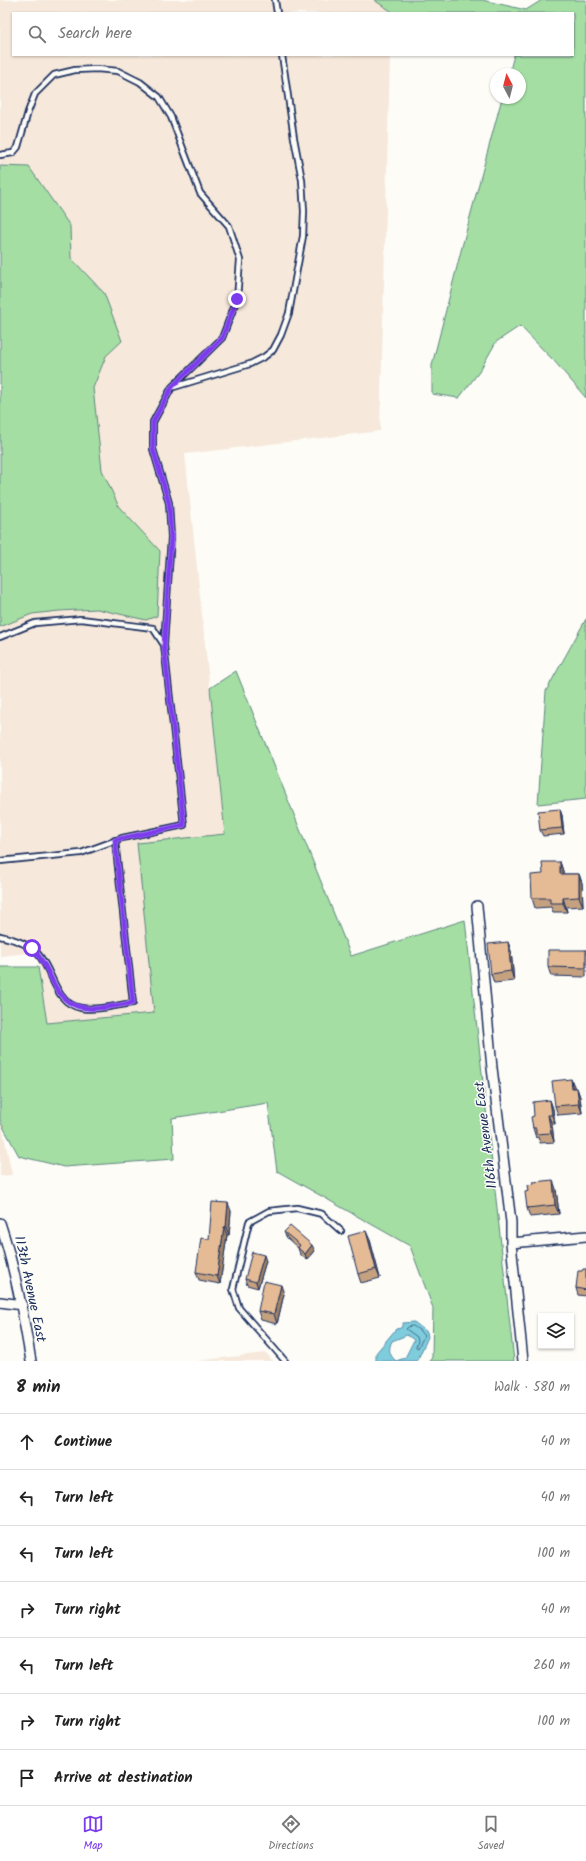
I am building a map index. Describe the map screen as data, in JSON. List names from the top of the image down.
{
  "streets": {
    "street": ["116th Avenue East", "113th Avenue East"]
  },
  "north": "top",
  "page": {
    "search": "Search here",
    "heading": ["8 min", "Walk · 580 m"],
    "list": [
      ["Continue", "40 m"],
      ["Turn left", "40 m"],
      ["Turn left", "100 m"],
      ["Turn right", "40 m"],
      ["Turn left", "260 m"],
      ["Turn right", "100 m"],
      "Arrive at destination"
    ],
    "nav": ["Map", "Directions", "Saved"]
  }
}
